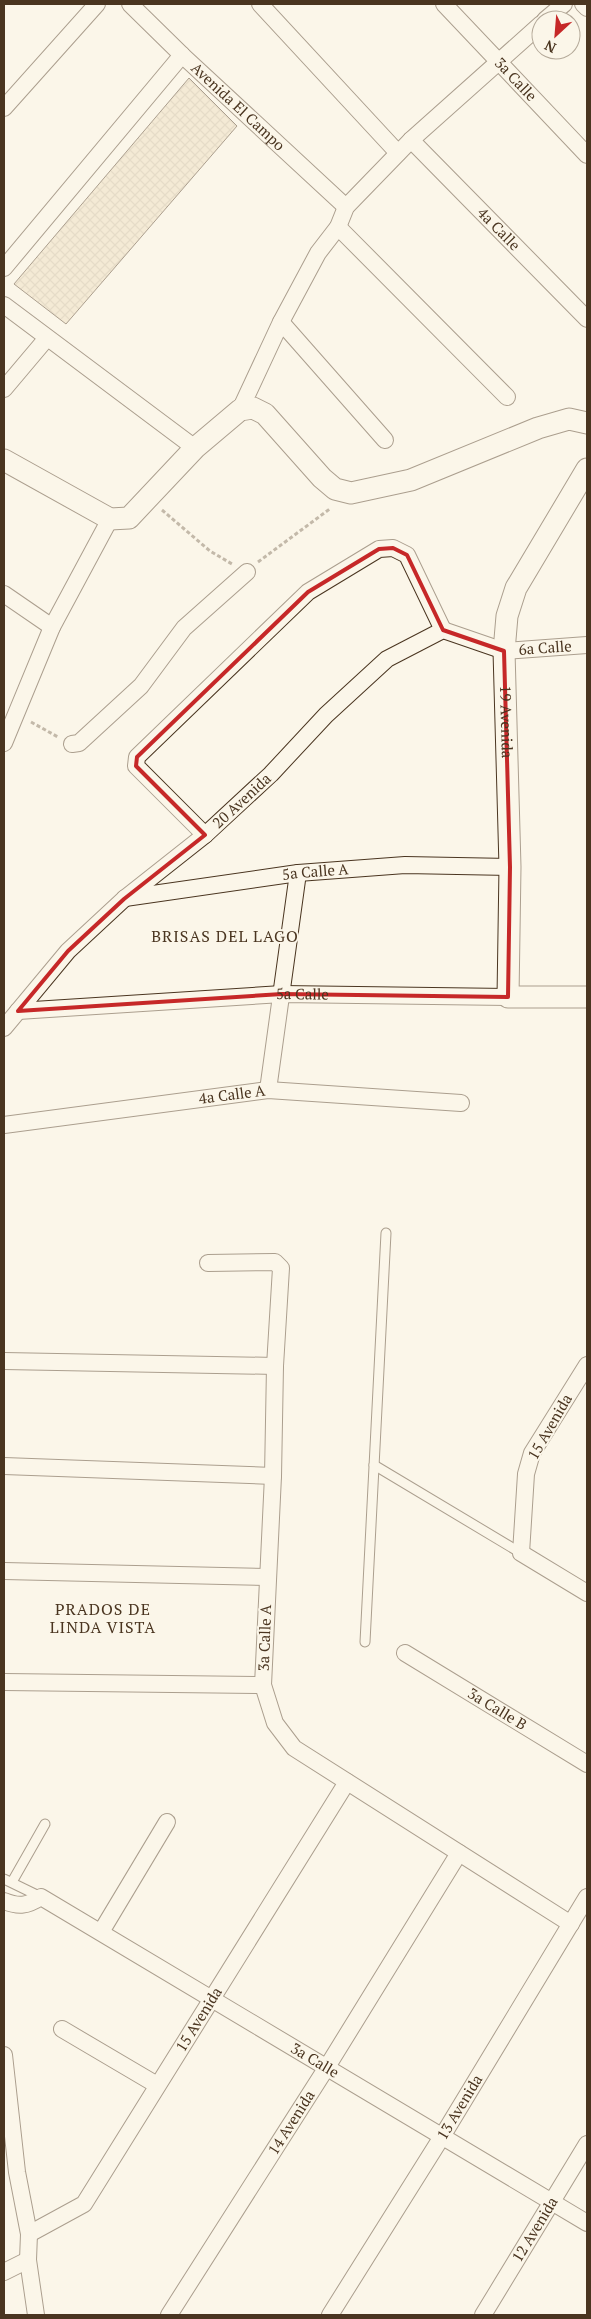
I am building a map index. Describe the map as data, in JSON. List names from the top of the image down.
{
  "streets": {
    "street": [
      "3a Calle",
      "Avenida El Campo",
      "4a Calle",
      "6a Calle",
      "19 Avenida",
      "20 Avenida",
      "5a Calle A",
      "5a Calle",
      "4a Calle A",
      "15 Avenida",
      "3a Calle A",
      "3a Calle B",
      "13 Avenida",
      "14 Avenida",
      "12 Avenida"
    ]
  },
  "crossings": [
    ["3a Calle", "15 Avenida"],
    ["3a Calle", "13 Avenida"],
    ["3a Calle", "14 Avenida"],
    ["3a Calle", "12 Avenida"],
    ["6a Calle", "19 Avenida"],
    ["19 Avenida", "5a Calle A"],
    ["19 Avenida", "5a Calle"],
    ["20 Avenida", "5a Calle A"],
    ["20 Avenida", "5a Calle"],
    ["15 Avenida", "3a Calle A"],
    ["3a Calle A", "13 Avenida"],
    ["3a Calle A", "14 Avenida"]
  ],
  "districts": ["BRISAS DEL LAGO", "PRADOS DE LINDA VISTA"],
  "north": "bottom left"
}
